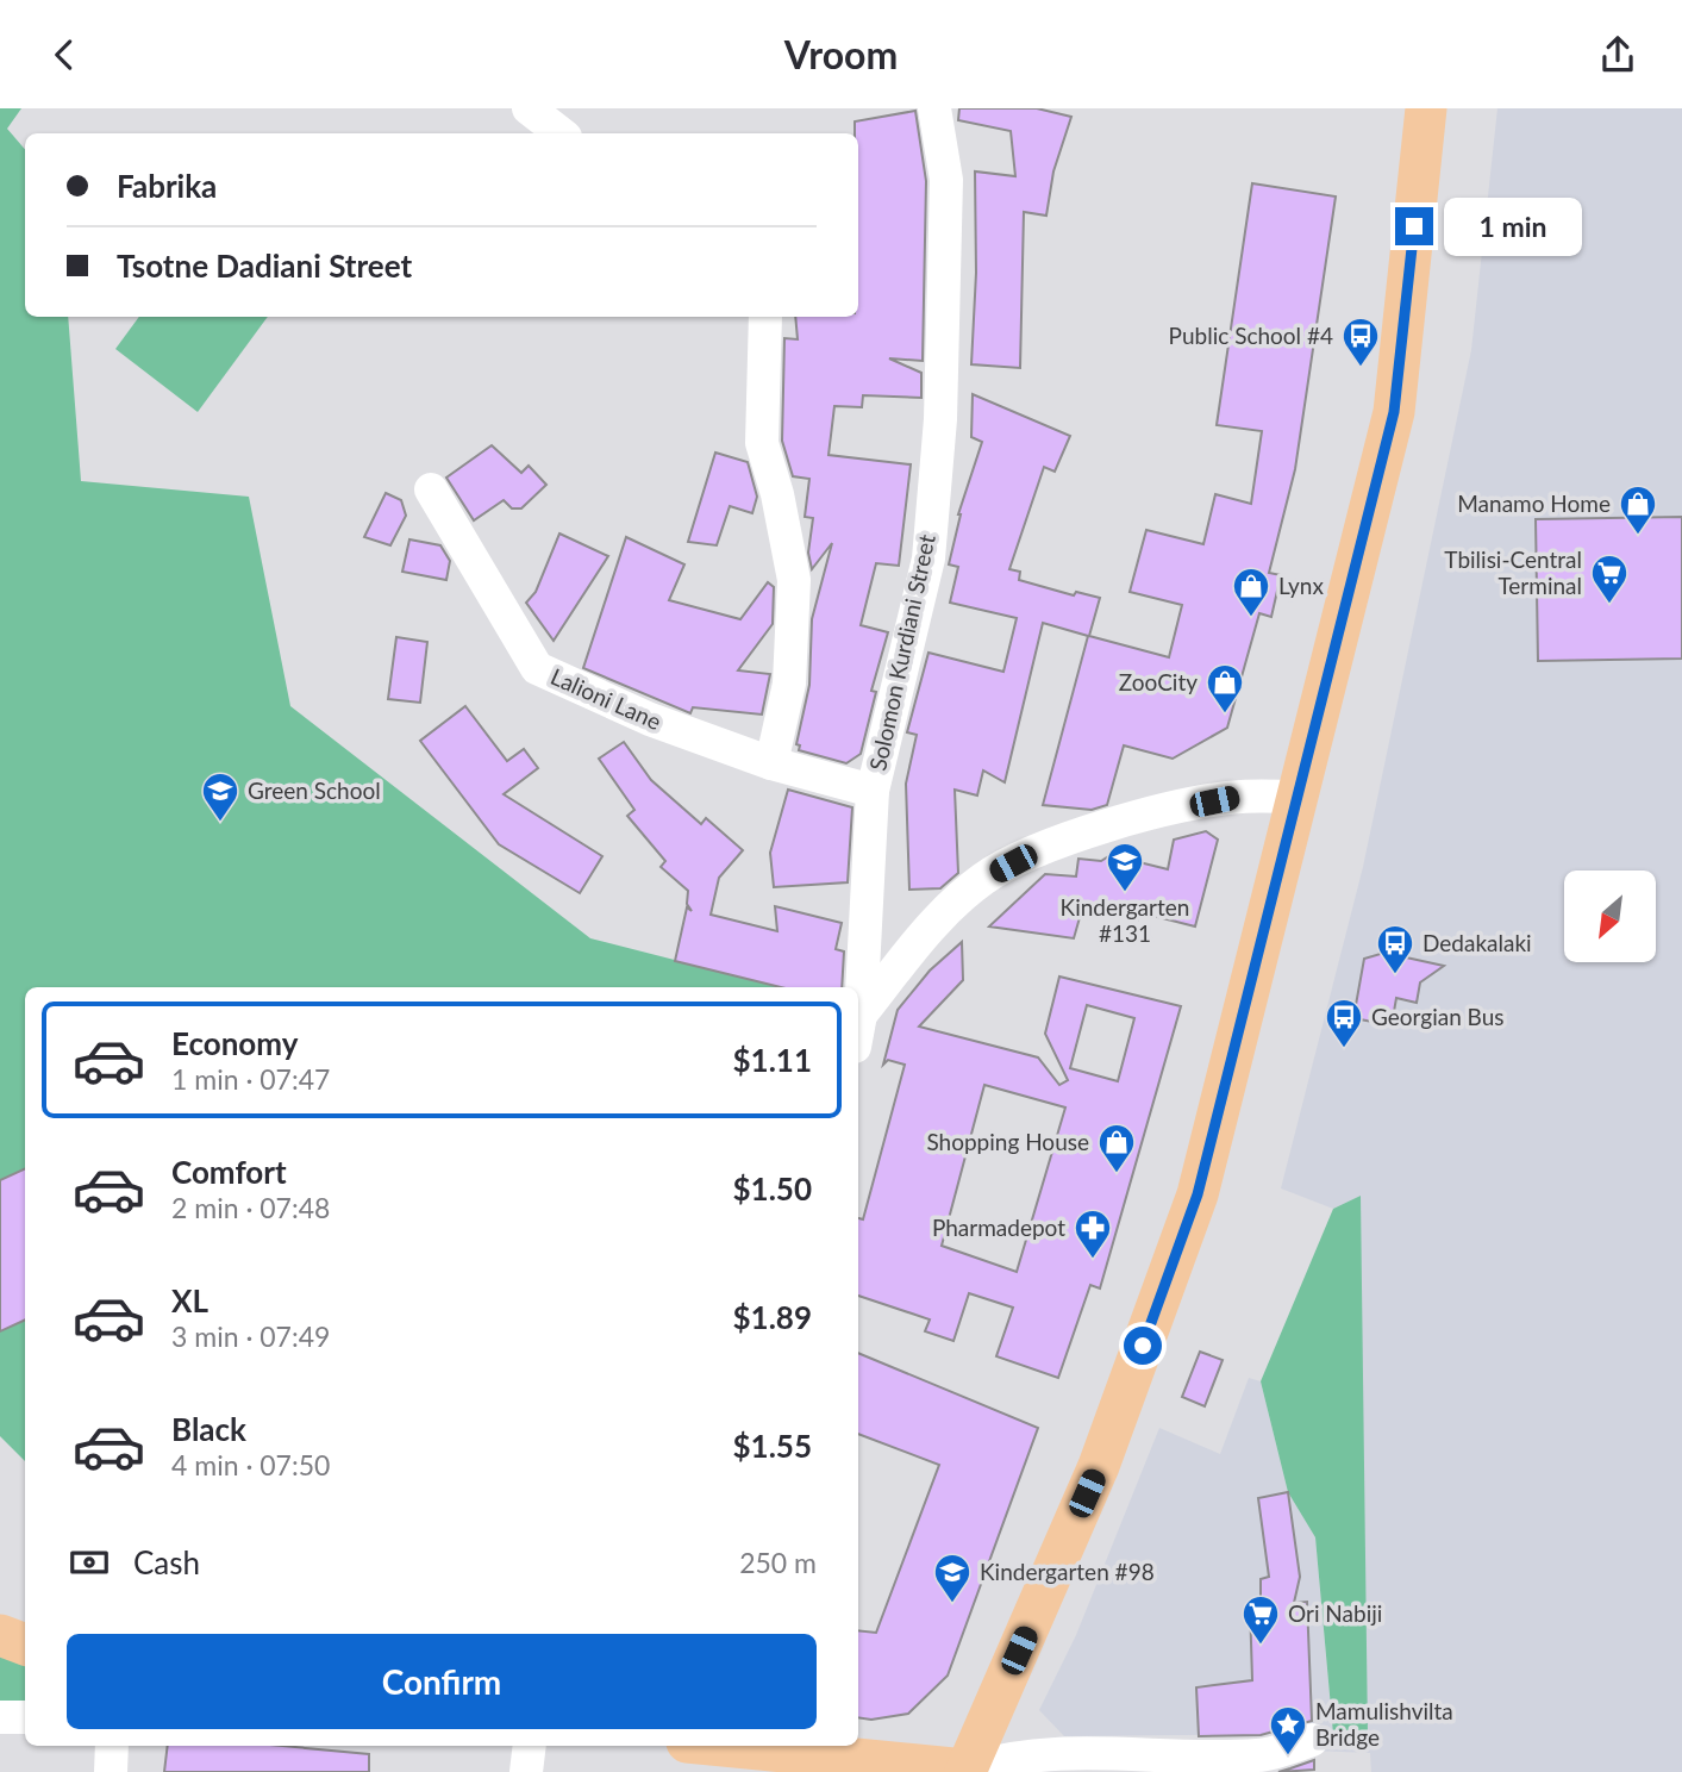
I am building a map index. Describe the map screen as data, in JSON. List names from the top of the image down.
{
  "streets": {
    "street": ["Solomon Kurdiani Street", "Lalioni Lane"]
  },
  "crossings": [
    ["Solomon Kurdiani Street", "Lalioni Lane"]
  ],
  "places": {
    "bus stop": ["Public School #4", "Dedakalaki", "Georgian Bus"],
    "shop": [
      "Manamo Home",
      "Lynx",
      "ZooCity",
      "Shopping House"
    ],
    "supermarket": ["Tbilisi-Central Terminal", "Ori Nabiji"],
    "school or university": ["Green School", "Kindergarten #131", "Kindergarten #98"],
    "pharmacy": ["Pharmadepot"],
    "place": ["Mamulishvilta Bridge"]
  },
  "north": "bottom left",
  "page": {
    "header": "Vroom",
    "banner": ["Fabrika", "Tsotne Dadiani Street"],
    "bubble": "1 min",
    "list": [
      {
        "name": "Economy",
        "note": "1 min · 07:47",
        "value": "$1.11"
      },
      {
        "name": "Comfort",
        "note": "2 min · 07:48",
        "value": "$1.50"
      },
      {
        "name": "XL",
        "note": "3 min · 07:49",
        "value": "$1.89"
      },
      {
        "name": "Black",
        "note": "4 min · 07:50",
        "value": "$1.55"
      }
    ],
    "pay": ["Cash", "250 m"],
    "buttons": "Confirm"
  }
}
